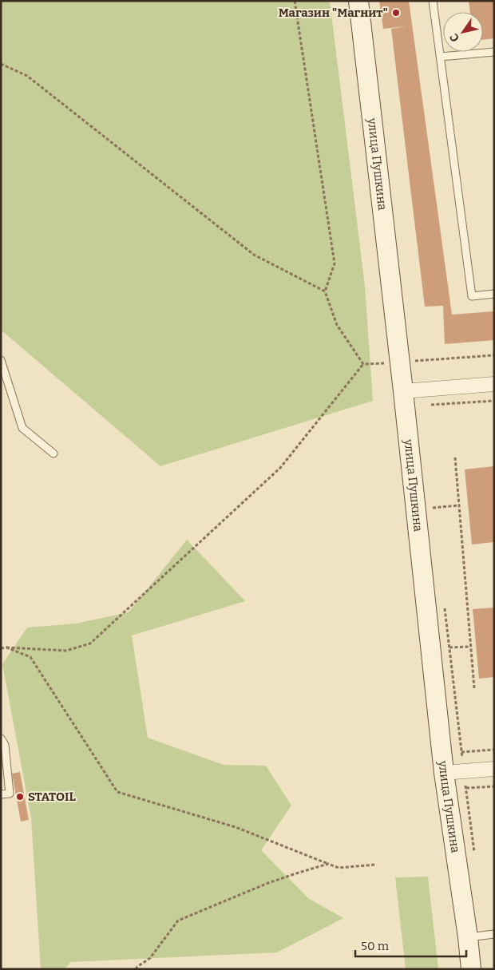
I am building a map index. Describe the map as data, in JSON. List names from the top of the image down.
{
  "streets": {
    "street": ["улица Пушкина"]
  },
  "places": ["Магазин \"Магнит\"", "STATOIL"],
  "scale_bar": "50 m",
  "north": "bottom left"
}
